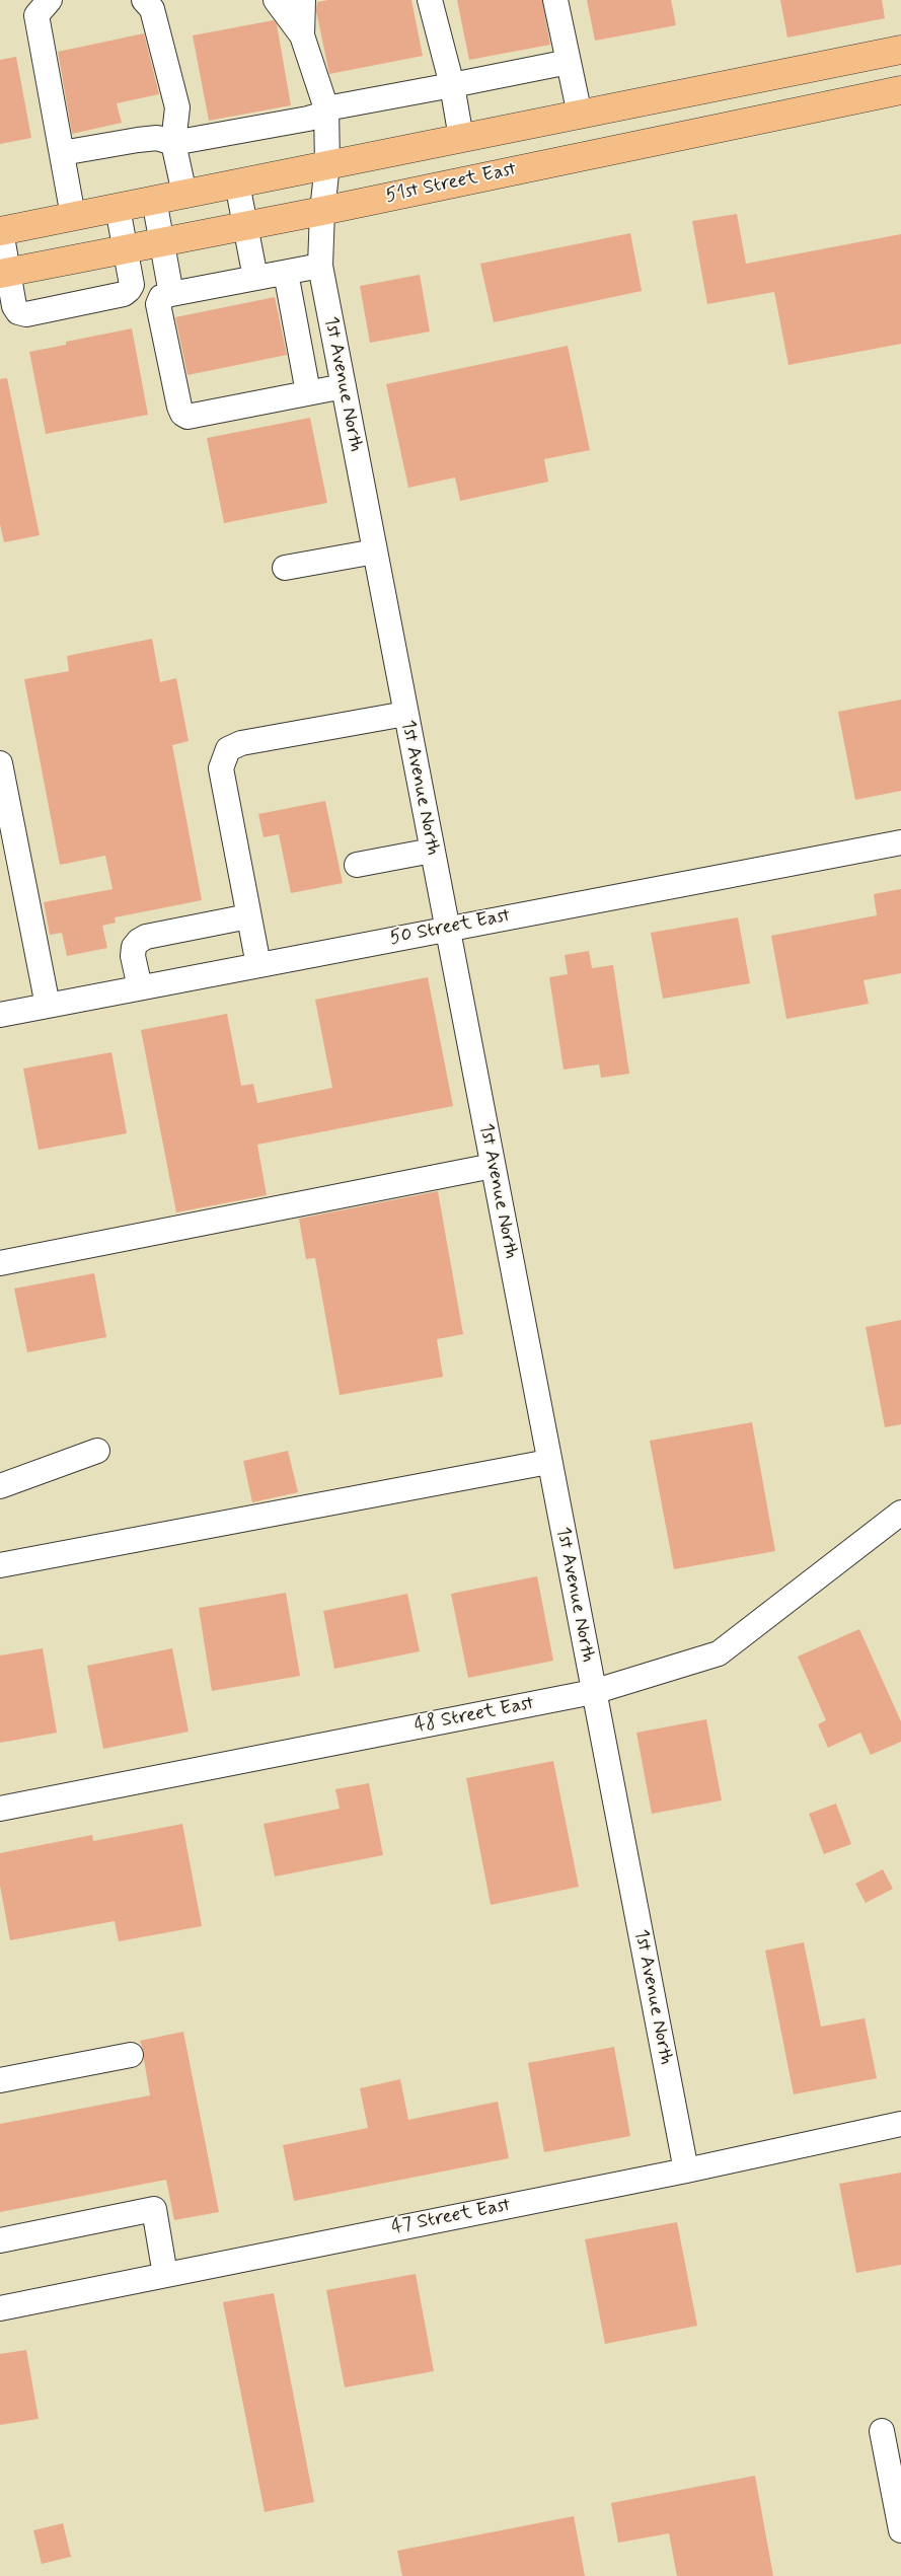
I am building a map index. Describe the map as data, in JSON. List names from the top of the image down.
{
  "streets": {
    "main road": ["51st Street East"],
    "street": [
      "1st Avenue North",
      "50 Street East",
      "48 Street East",
      "47 Street East"
    ]
  },
  "crossings": [
    ["51st Street East", "1st Avenue North"],
    ["1st Avenue North", "50 Street East"],
    ["1st Avenue North", "48 Street East"],
    ["1st Avenue North", "47 Street East"]
  ]
}
